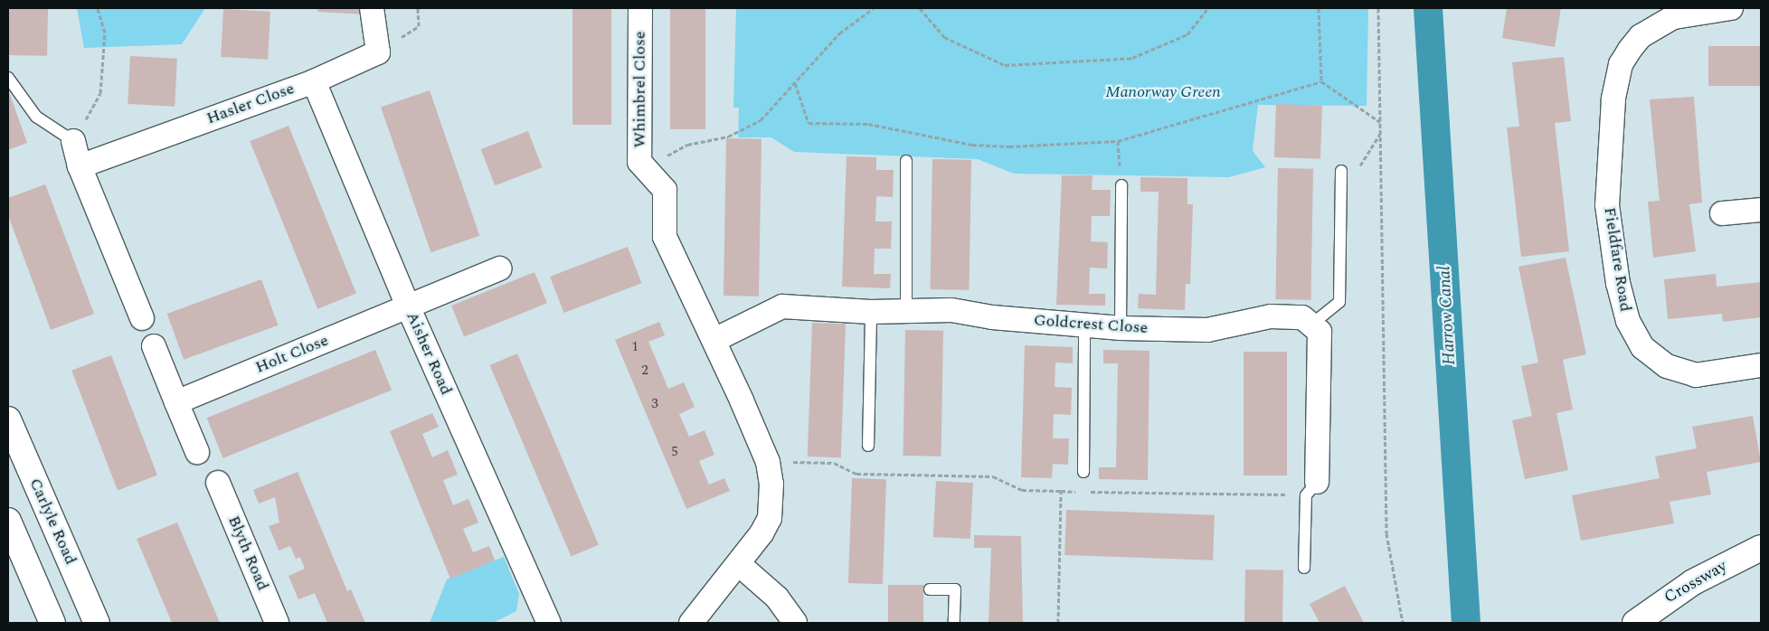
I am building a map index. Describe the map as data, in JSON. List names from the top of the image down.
{
  "streets": {
    "main road": ["Carlyle Road", "Crossway"],
    "street": [
      "Whimbrel Close",
      "Hasler Close",
      "Fieldfare Road",
      "Goldcrest Close",
      "Aisher Road",
      "Holt Close",
      "Blyth Road"
    ]
  },
  "crossings": [
    ["Whimbrel Close", "Goldcrest Close"],
    ["Hasler Close", "Aisher Road"],
    ["Aisher Road", "Holt Close"]
  ],
  "water": ["Harrow Canal"],
  "parks": ["Manorway Green"],
  "house_numbers": [
    "1",
    "2",
    "3",
    "5"
  ]
}
